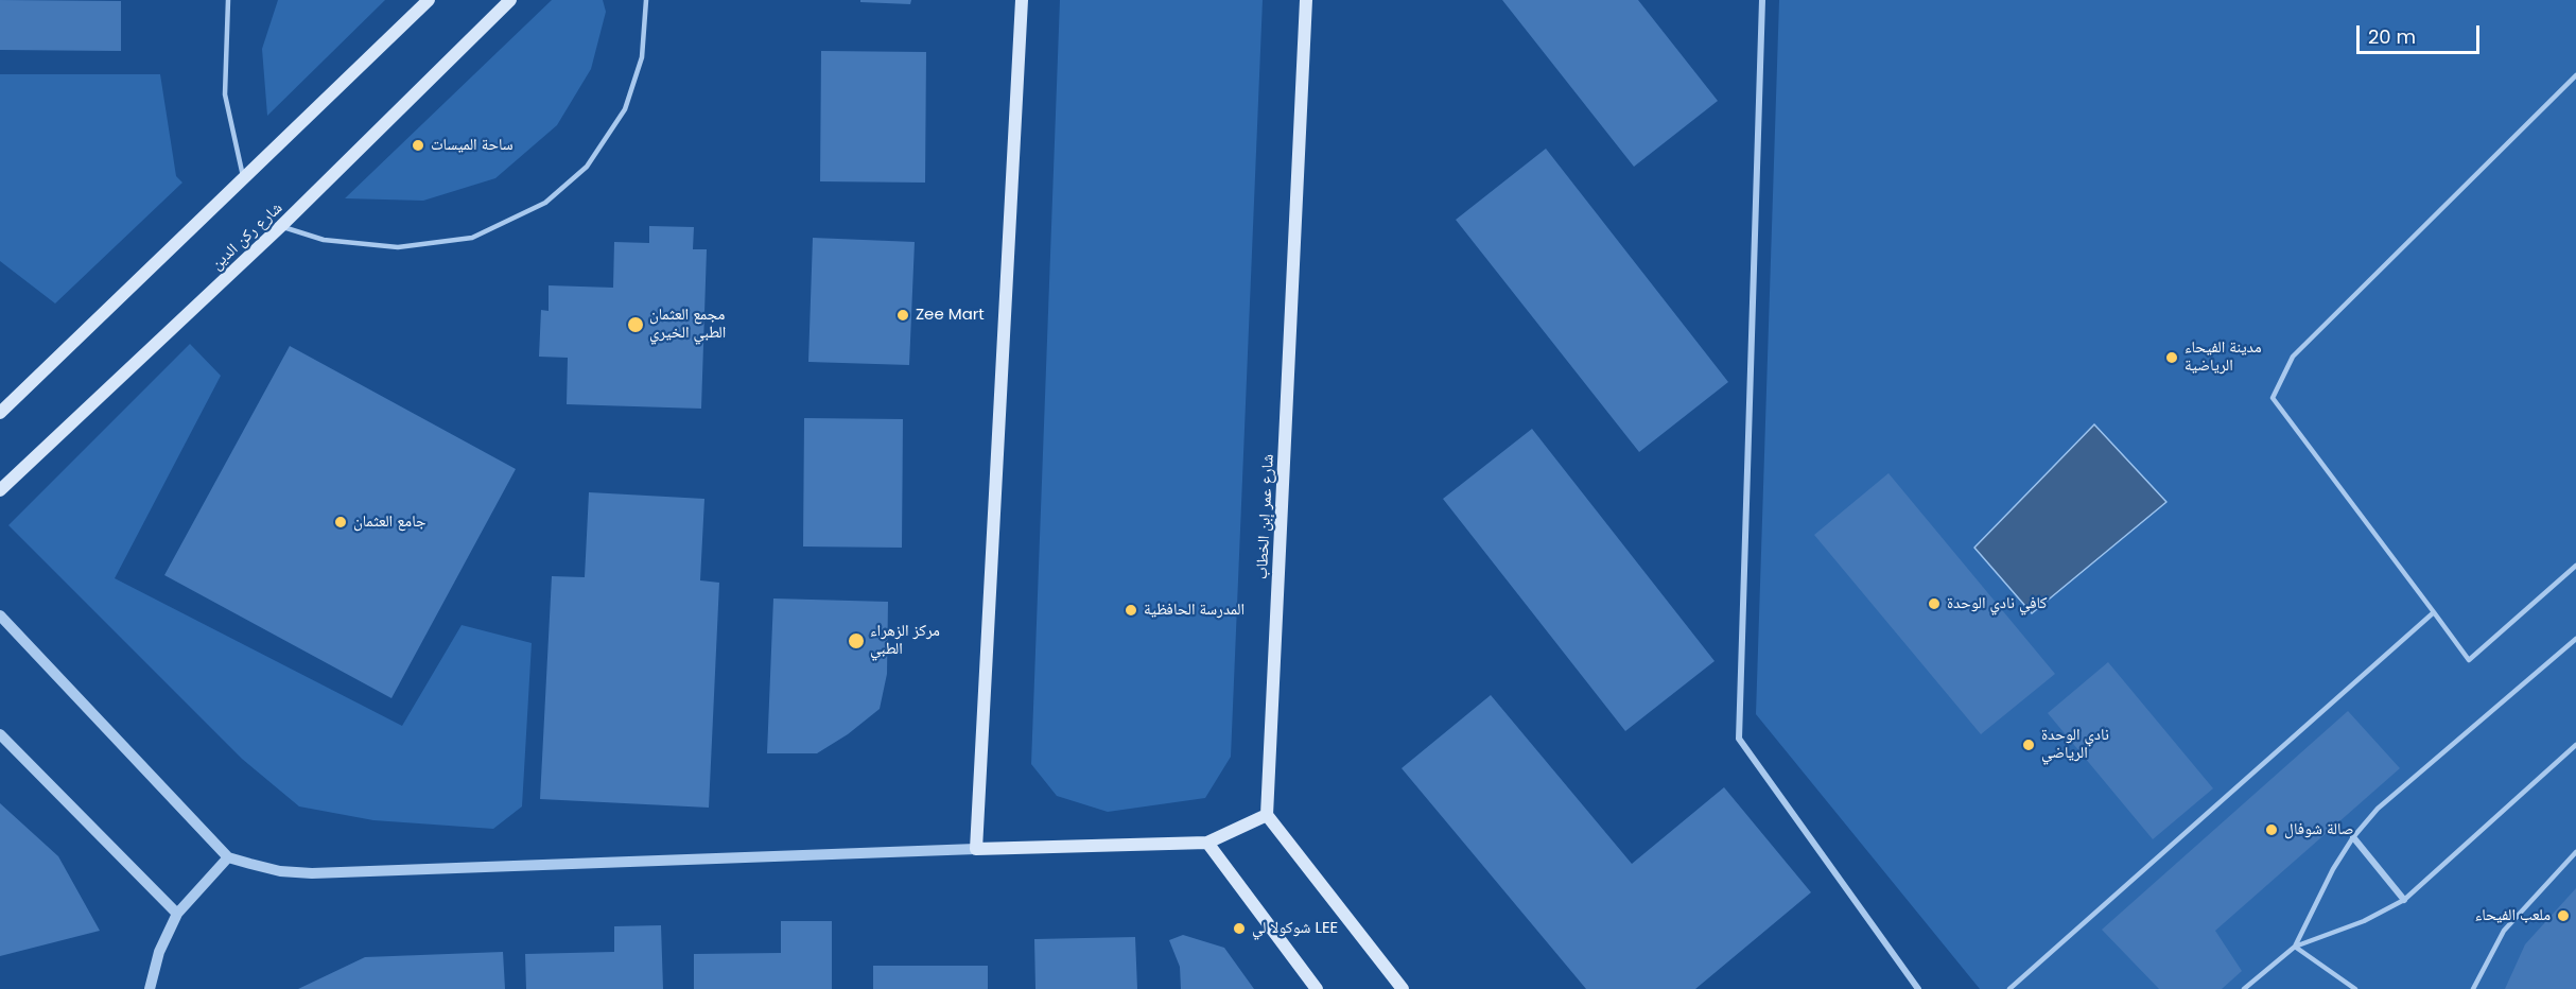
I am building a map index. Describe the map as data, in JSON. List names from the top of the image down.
{
  "streets": {
    "main road": ["شارع ركن الدين", "شارع عمر إبن الخطاب"]
  },
  "places": [
    "ساحة الميسات",
    "Zee Mart",
    "مجمع العثمان الطبي الخيري",
    "مدينة الفيحاء الرياضية",
    "جامع العثمان",
    "كافي نادي الوحدة",
    "المدرسة الحافظية",
    "مركز الزهراء الطبي",
    "نادي الوحدة الرياضي",
    "صالة شوفال",
    "ملعب الفيحاء",
    "شوكولا لي LEE"
  ],
  "scale_bar": "20 m"
}
